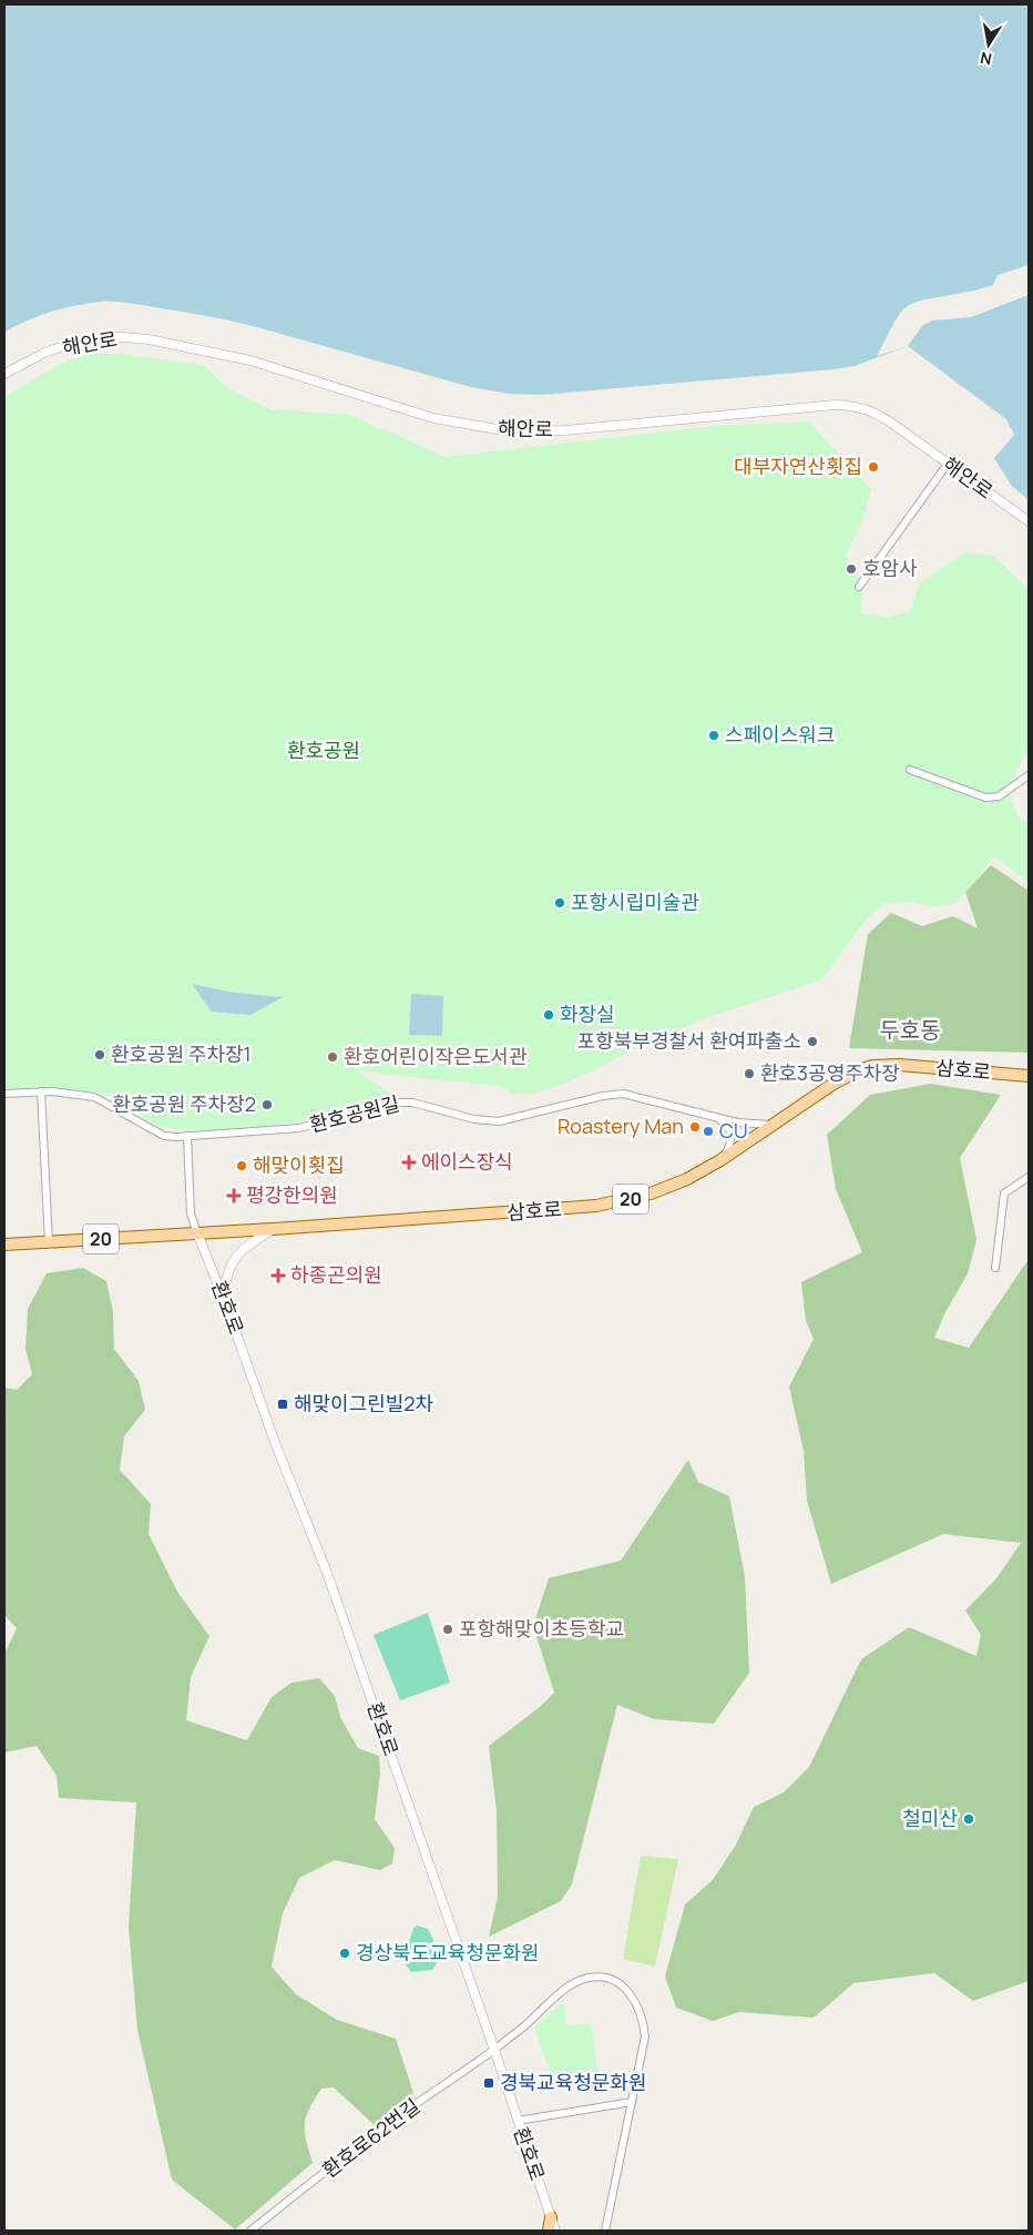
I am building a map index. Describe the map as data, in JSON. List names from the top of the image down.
{
  "streets": {
    "main road": ["삼호로", "20"],
    "street": [
      "해안로",
      "환호공원길",
      "환호로",
      "환호로62번길"
    ]
  },
  "crossings": [
    ["삼호로", "환호공원길"],
    ["삼호로", "환호로"],
    ["환호로", "환호로62번길"]
  ],
  "districts": ["두호동"],
  "parks": ["환호공원"],
  "places": {
    "other": [
      "대부자연산횟집",
      "호암사",
      "스페이스워크",
      "포항시립미술관",
      "화장실",
      "포항북부경찰서 환여파출소",
      "환호공원 주차장1",
      "환호어린이작은도서관",
      "환호3공영주차장",
      "환호공원 주차장2",
      "Roastery Man",
      "CU",
      "해맞이횟집",
      "포항해맞이초등학교",
      "철미산",
      "경상북도교육청문화원"
    ],
    "health": ["에이스장식", "평강한의원", "하종곤의원"],
    "transit": ["해맞이그린빌2차", "경북교육청문화원"]
  },
  "north": "bottom"
}
